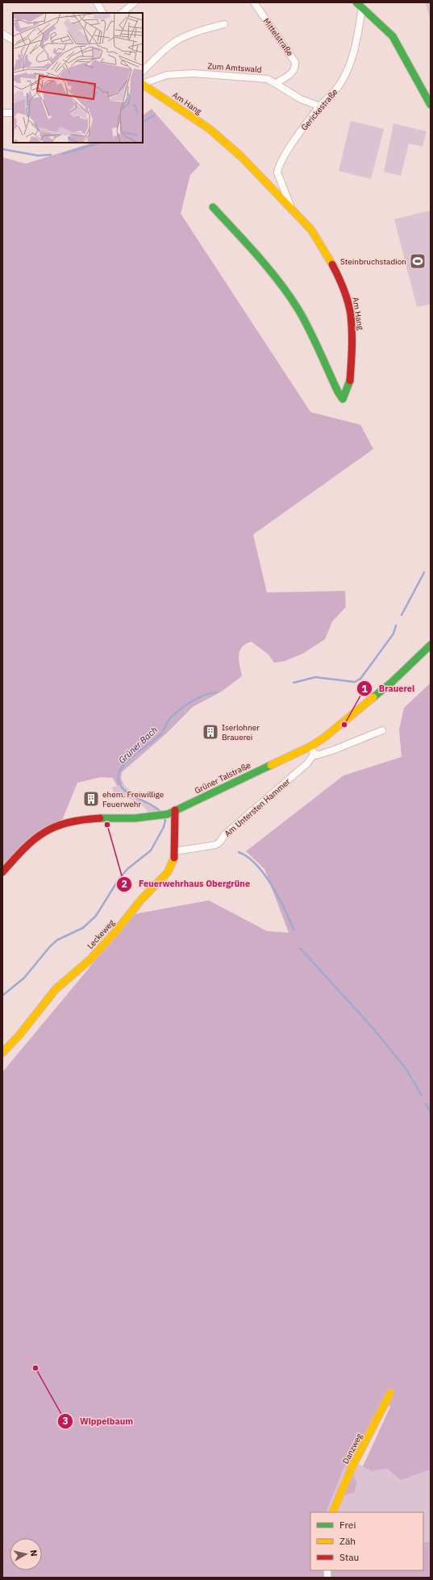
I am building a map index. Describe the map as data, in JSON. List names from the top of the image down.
{
  "streets": {
    "street": [
      "Mittelstraße",
      "Zum Amtswald",
      "Am Hang",
      "Gerickestraße",
      "Grüner Talstraße",
      "Am Untersten Hammer",
      "Leckeweg",
      "Danzweg"
    ]
  },
  "crossings": [
    ["Mittelstraße", "Zum Amtswald"],
    ["Zum Amtswald", "Gerickestraße"],
    ["Am Hang", "Gerickestraße"],
    ["Grüner Talstraße", "Leckeweg"],
    ["Am Untersten Hammer", "Leckeweg"]
  ],
  "water": ["Grüner Bach"],
  "places": {
    "sports": ["Steinbruchstadion"],
    "other": ["Brauerei", "Feuerwehrhaus Obergrüne", "Wippelbaum"],
    "building": ["Iserlohner Brauerei", "ehem. Freiwillige Feuerwehr"]
  },
  "legend": ["Frei", "Zäh", "Stau"],
  "north": "right"
}
